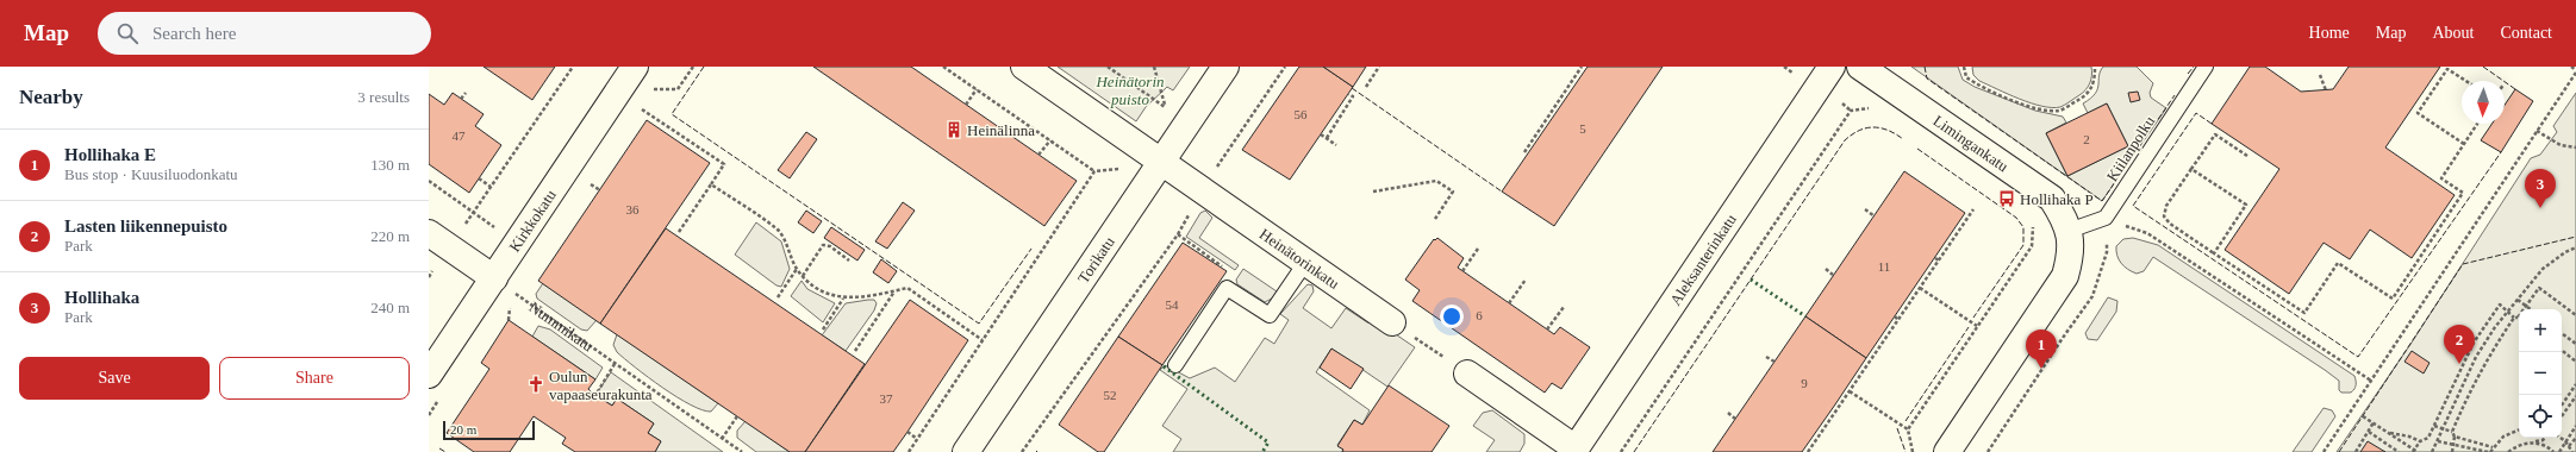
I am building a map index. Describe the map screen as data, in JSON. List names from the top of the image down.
{
  "streets": {
    "street": [
      "Limingankatu",
      "Kirkkokatu",
      "Heinätorinkatu",
      "Torikatu",
      "Aleksanterinkatu"
    ],
    "lane": ["Kiilanpolku"],
    "path": ["Nummikatu"]
  },
  "crossings": [
    ["Kirkkokatu", "Nummikatu"],
    ["Heinätorinkatu", "Torikatu"]
  ],
  "parks": ["Heinätorin puisto"],
  "places": {
    "building": ["Heinälinna"],
    "bus stop": ["Hollihaka P"],
    "church": ["Oulun vapaaseurakunta"]
  },
  "house_numbers": [
    "56",
    "5",
    "47",
    "2",
    "36",
    "11",
    "54",
    "6",
    "9",
    "52",
    "37"
  ],
  "scale_bar": "20 m",
  "north": "bottom",
  "page": {
    "header": "Map",
    "search": "Search here",
    "nav": [
      "Home",
      "Map",
      "About",
      "Contact"
    ],
    "heading": ["Nearby", "3 results"],
    "list": [
      {
        "mark": "1",
        "name": "Hollihaka E",
        "note": "Bus stop · Kuusiluodonkatu",
        "value": "130 m"
      },
      {
        "mark": "2",
        "name": "Lasten liikennepuisto",
        "note": "Park",
        "value": "220 m"
      },
      {
        "mark": "3",
        "name": "Hollihaka",
        "note": "Park",
        "value": "240 m"
      }
    ],
    "pins": ["3", "2", "1"],
    "map_buttons": ["+", "−"],
    "buttons": ["Save", "Share"],
    "scale": "20 m"
  }
}
